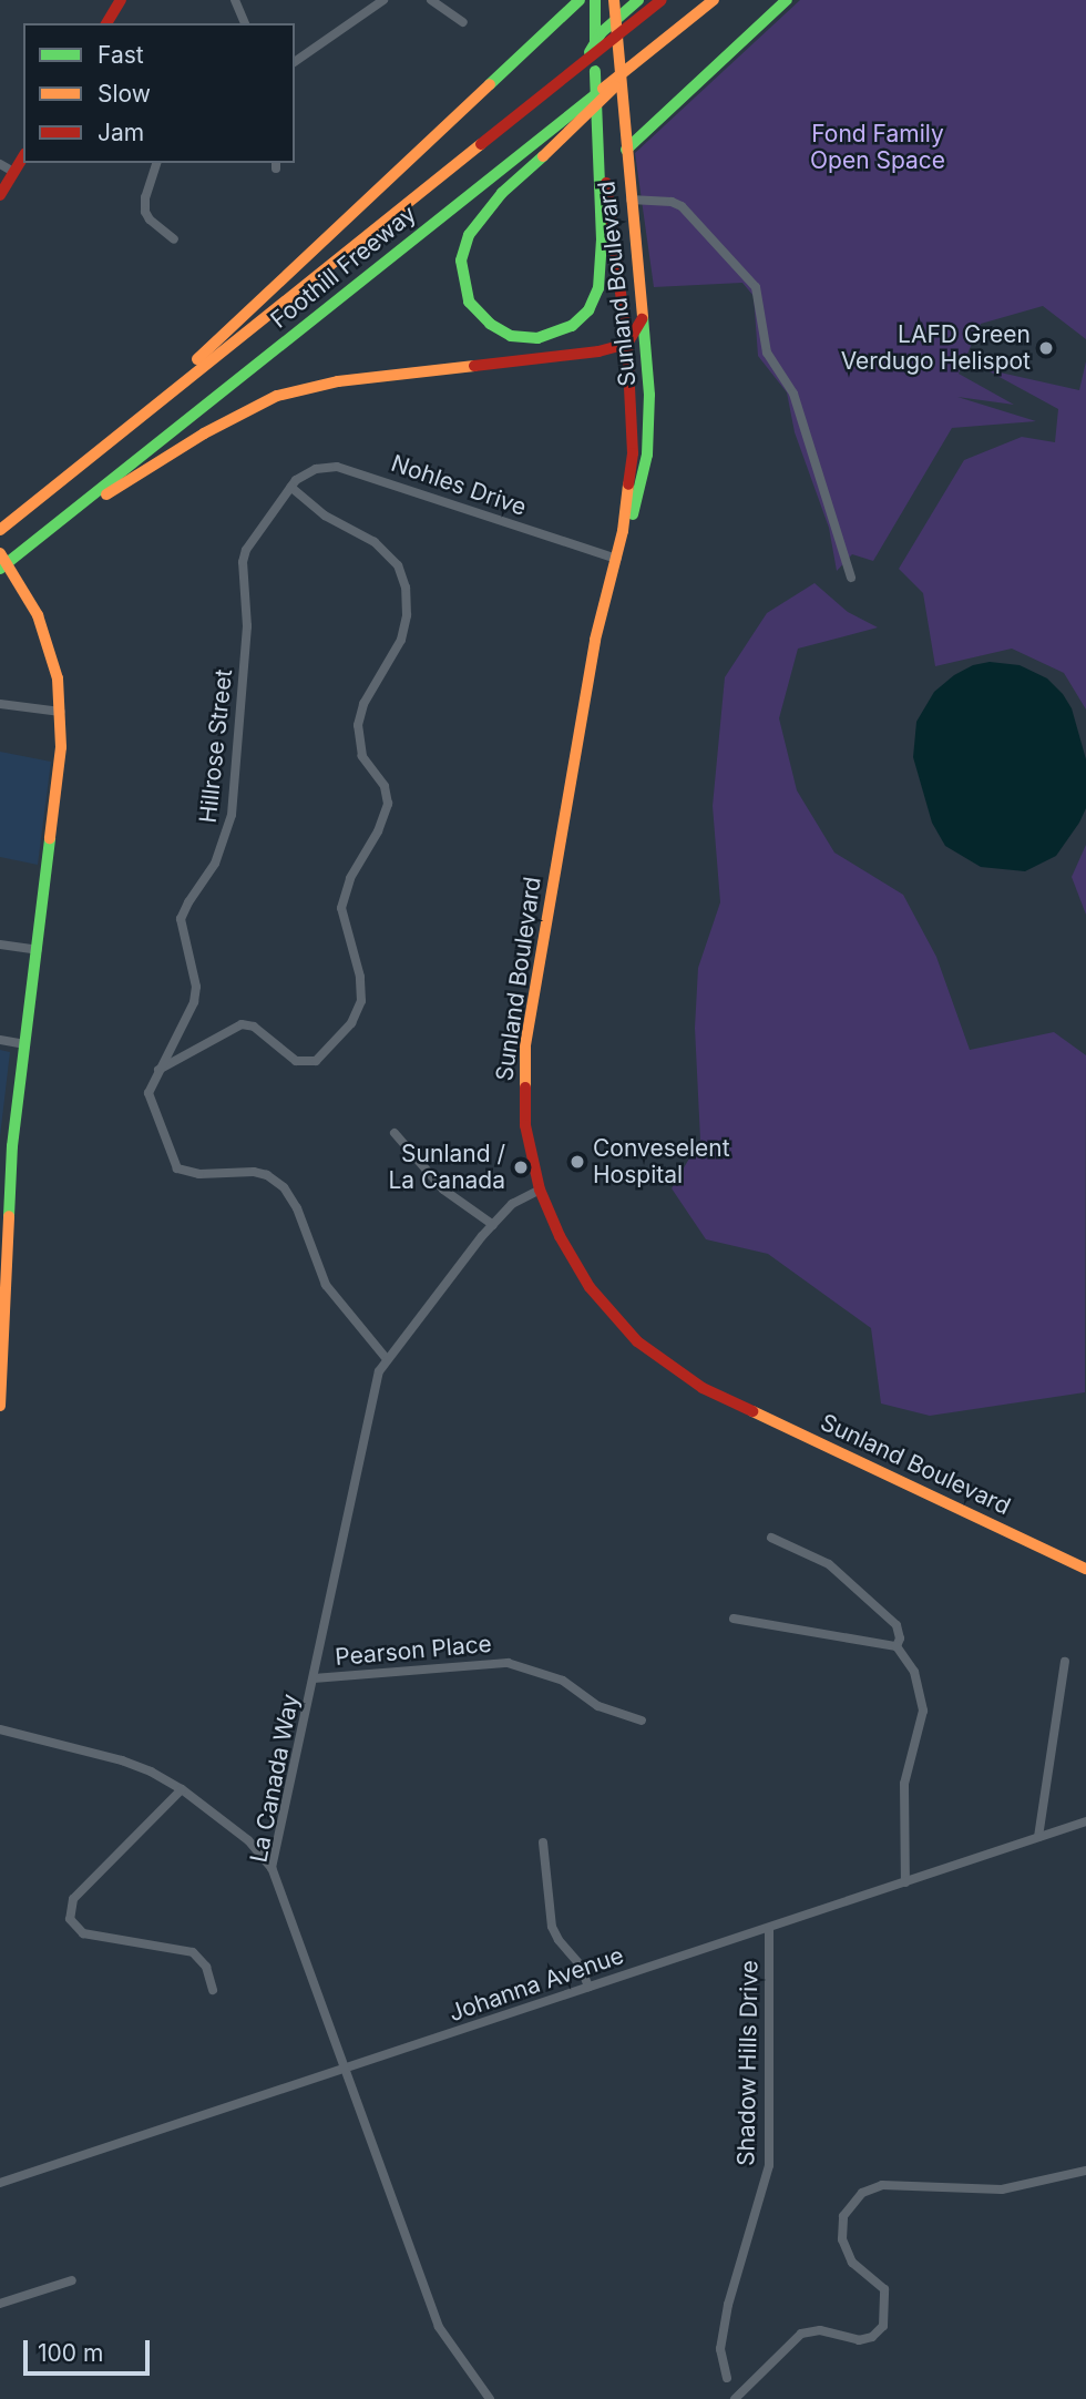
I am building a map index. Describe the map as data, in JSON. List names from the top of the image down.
{
  "streets": {
    "main road": ["Foothill Freeway", "Sunland Boulevard"],
    "street": [
      "Nohles Drive",
      "Hillrose Street",
      "Pearson Place",
      "La Canada Way",
      "Johanna Avenue",
      "Shadow Hills Drive"
    ]
  },
  "crossings": [
    ["Sunland Boulevard", "Nohles Drive"],
    ["Sunland Boulevard", "La Canada Way"],
    ["Nohles Drive", "Hillrose Street"],
    ["Hillrose Street", "La Canada Way"],
    ["Pearson Place", "La Canada Way"],
    ["La Canada Way", "Johanna Avenue"],
    ["Johanna Avenue", "Shadow Hills Drive"]
  ],
  "parks": ["Fond Family Open Space"],
  "places": ["LAFD Green Verdugo Helispot", "Conveselent Hospital", "Sunland / La Canada"],
  "legend": ["Fast", "Slow", "Jam"],
  "scale_bar": "100 m"
}
